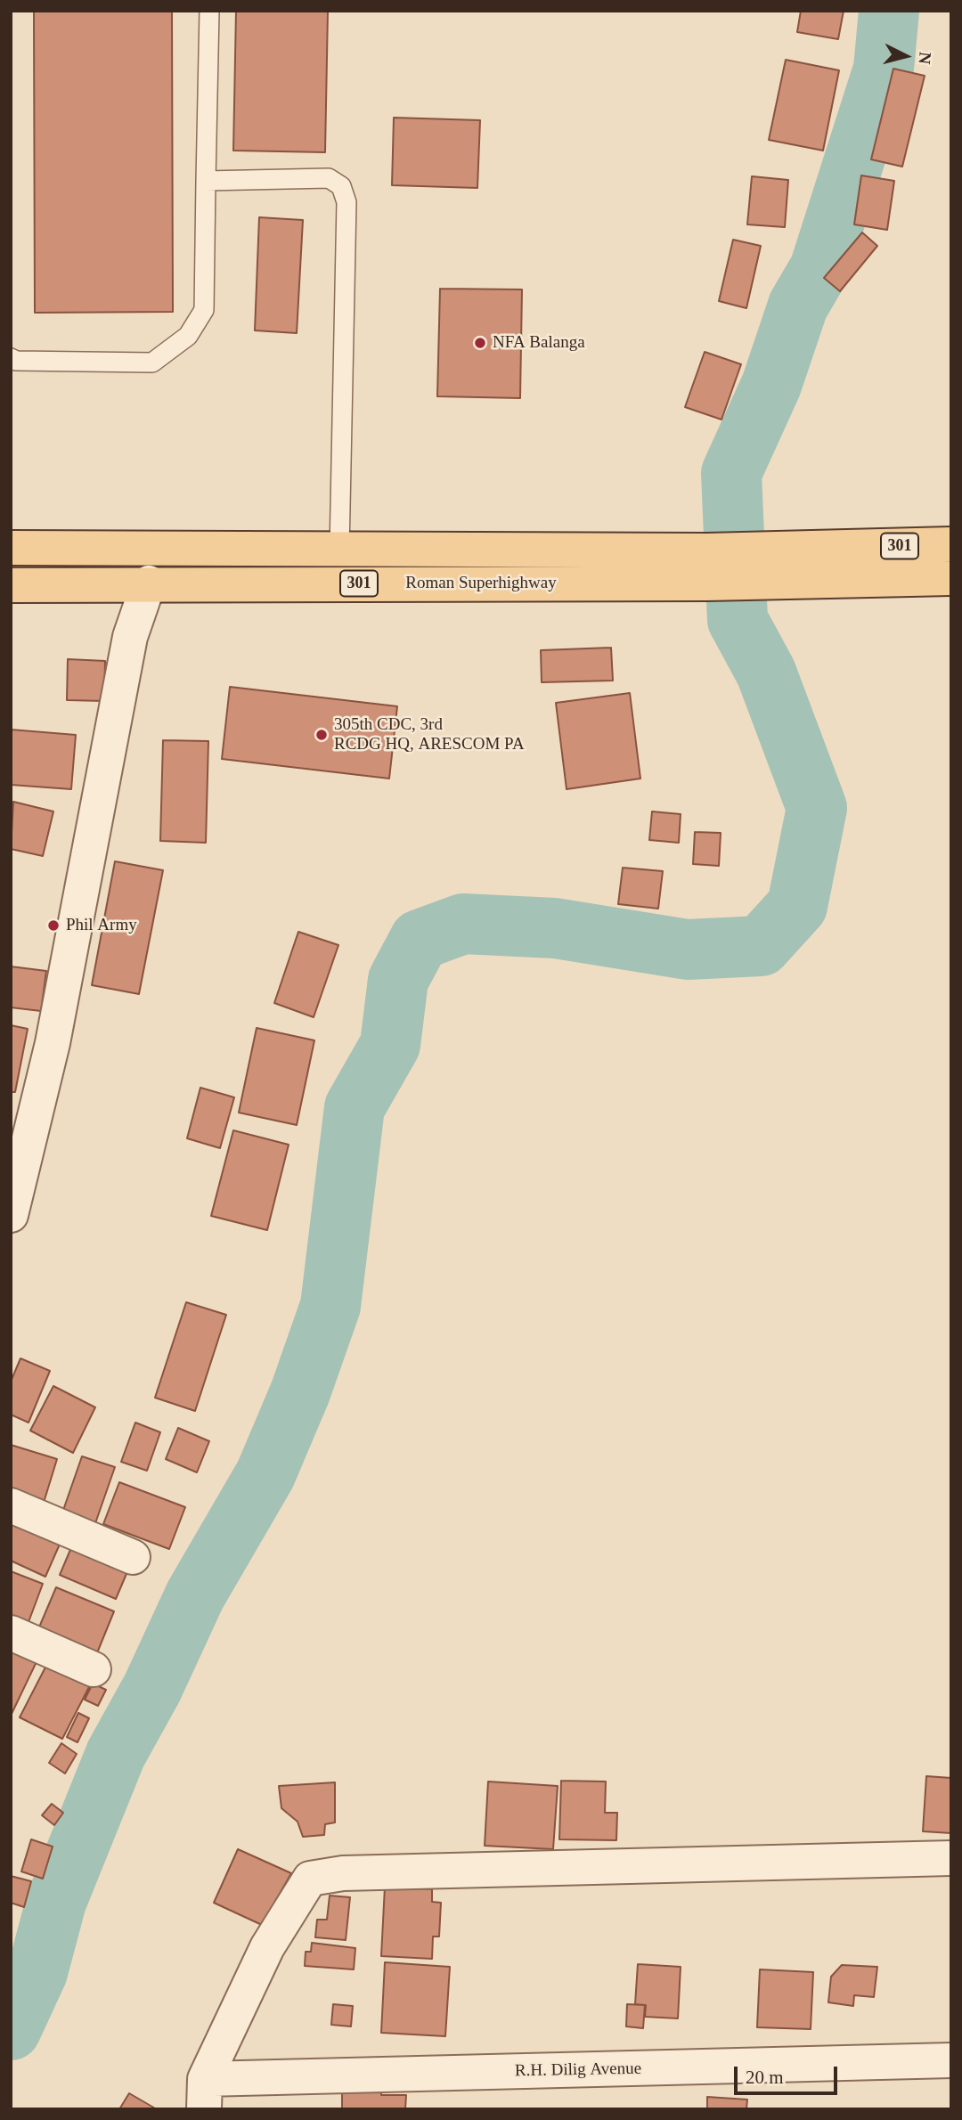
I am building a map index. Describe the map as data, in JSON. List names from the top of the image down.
{
  "streets": {
    "main road": ["301", "Roman Superhighway"],
    "street": ["R.H. Dilig Avenue"]
  },
  "places": ["NFA Balanga", "305th CDC, 3rd RCDG HQ, ARESCOM PA", "Phil Army"],
  "scale_bar": "20 m",
  "north": "right"
}
